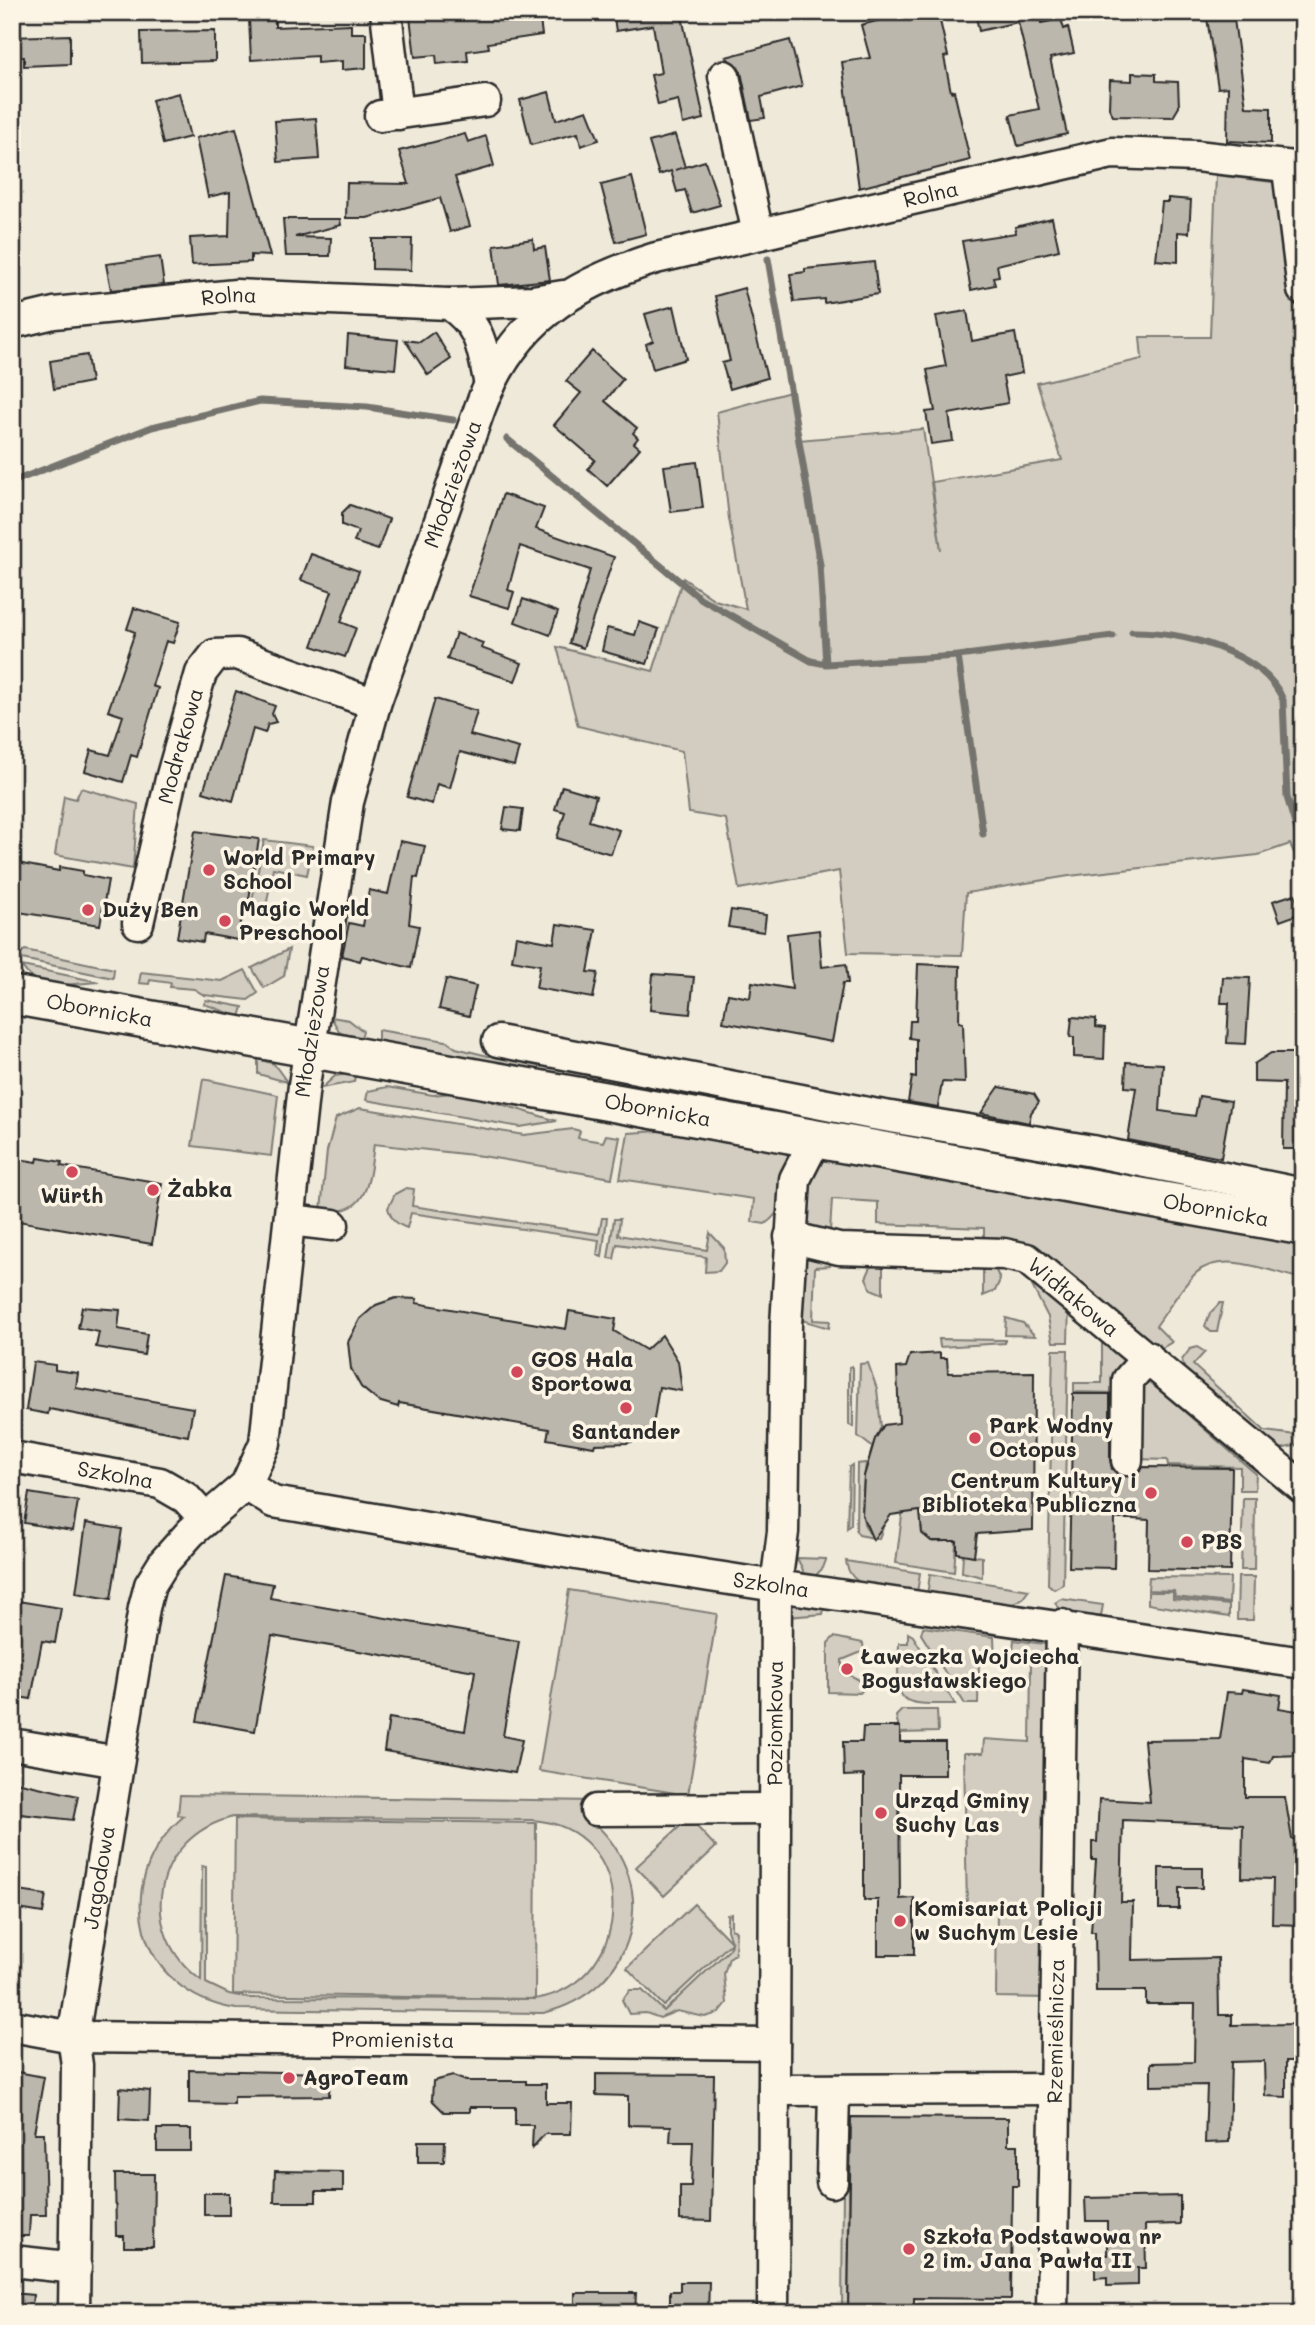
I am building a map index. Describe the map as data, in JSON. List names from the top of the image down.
{
  "streets": {
    "main road": ["Obornicka"],
    "street": [
      "Rolna",
      "Młodzieżowa",
      "Modrakowa",
      "Widłakowa",
      "Szkolna",
      "Poziomkowa",
      "Jagodowa",
      "Rzemieślnicza",
      "Promienista"
    ]
  },
  "crossings": [
    ["Rolna", "Młodzieżowa"],
    ["Młodzieżowa", "Modrakowa"],
    ["Młodzieżowa", "Obornicka"],
    ["Młodzieżowa", "Szkolna"],
    ["Młodzieżowa", "Jagodowa"],
    ["Obornicka", "Poziomkowa"],
    ["Widłakowa", "Poziomkowa"],
    ["Szkolna", "Poziomkowa"],
    ["Szkolna", "Jagodowa"],
    ["Szkolna", "Rzemieślnicza"],
    ["Poziomkowa", "Promienista"],
    ["Jagodowa", "Promienista"]
  ],
  "places": [
    "World Primary School",
    "Duży Ben",
    "Magic World Preschool",
    "Würth",
    "Żabka",
    "GOS Hala Sportowa",
    "Santander",
    "Park Wodny Octopus",
    "Centrum Kultury i Biblioteka Publiczna",
    "PBS",
    "Ławeczka Wojciecha Bogusławskiego",
    "Urząd Gminy Suchy Las",
    "Komisariat Policji w Suchym Lesie",
    "AgroTeam",
    "Szkoła Podstawowa nr 2 im. Jana Pawła II"
  ]
}
